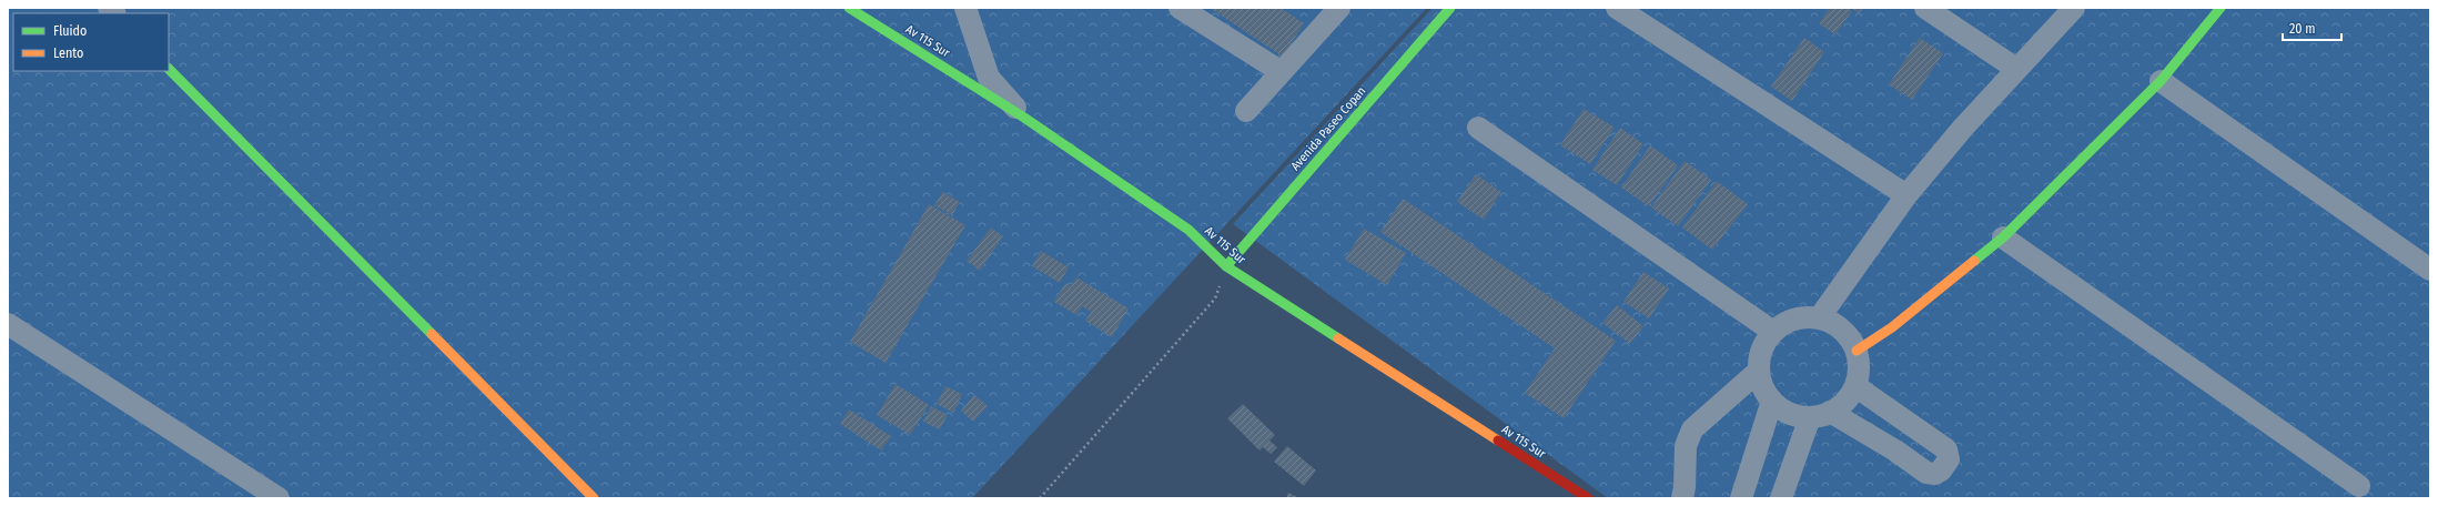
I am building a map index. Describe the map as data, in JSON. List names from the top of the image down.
{
  "streets": {
    "street": ["Av 115 Sur", "Avenida Paseo Copan"]
  },
  "crossings": [
    ["Av 115 Sur", "Avenida Paseo Copan"]
  ],
  "legend": ["Fluido", "Lento"],
  "scale_bar": "20 m"
}
